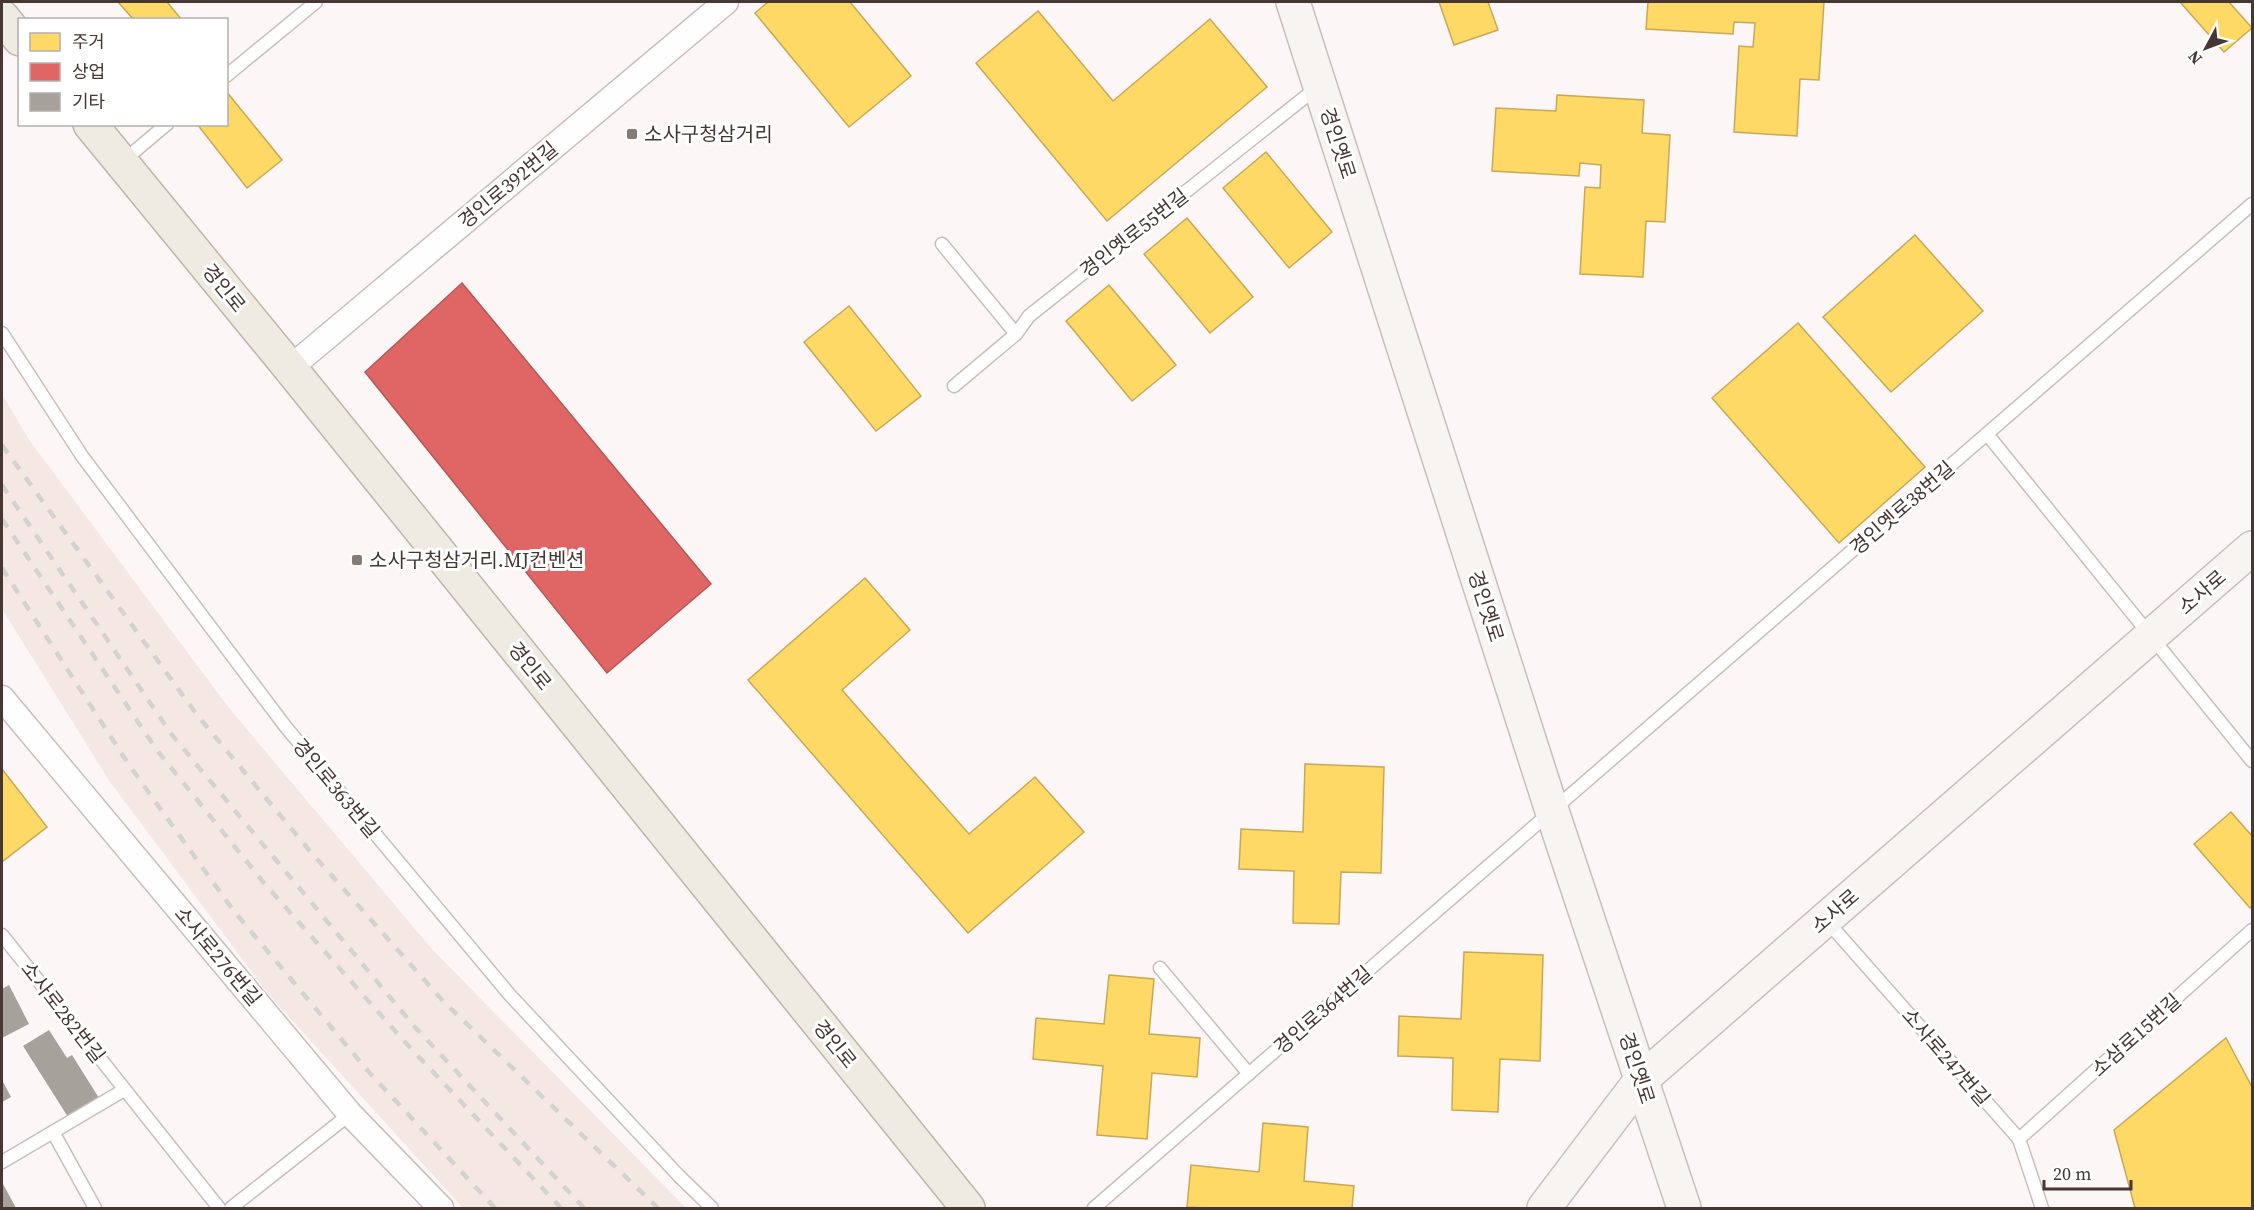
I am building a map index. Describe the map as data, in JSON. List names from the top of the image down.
{
  "streets": {
    "main road": ["경인로"],
    "street": [
      "경인옛로",
      "경인로392번길",
      "소사로",
      "소사로276번길"
    ],
    "lane": [
      "경인옛로55번길",
      "경인옛로38번길",
      "경인로363번길",
      "경인로364번길",
      "소사로282번길",
      "소삼로15번길",
      "소사로247번길"
    ]
  },
  "crossings": [
    ["경인옛로", "경인옛로55번길"],
    ["경인옛로", "경인옛로38번길"],
    ["경인옛로", "소사로"],
    ["경인옛로", "경인로364번길"],
    ["경인로392번길", "경인로"],
    ["경인옛로38번길", "경인로364번길"],
    ["소사로", "소사로247번길"],
    ["소삼로15번길", "소사로247번길"]
  ],
  "places": {
    "transit": ["소사구청삼거리", "소사구청삼거리.MJ컨벤션"]
  },
  "legend": ["주거", "상업", "기타"],
  "scale_bar": "20 m",
  "north": "bottom left"
}
